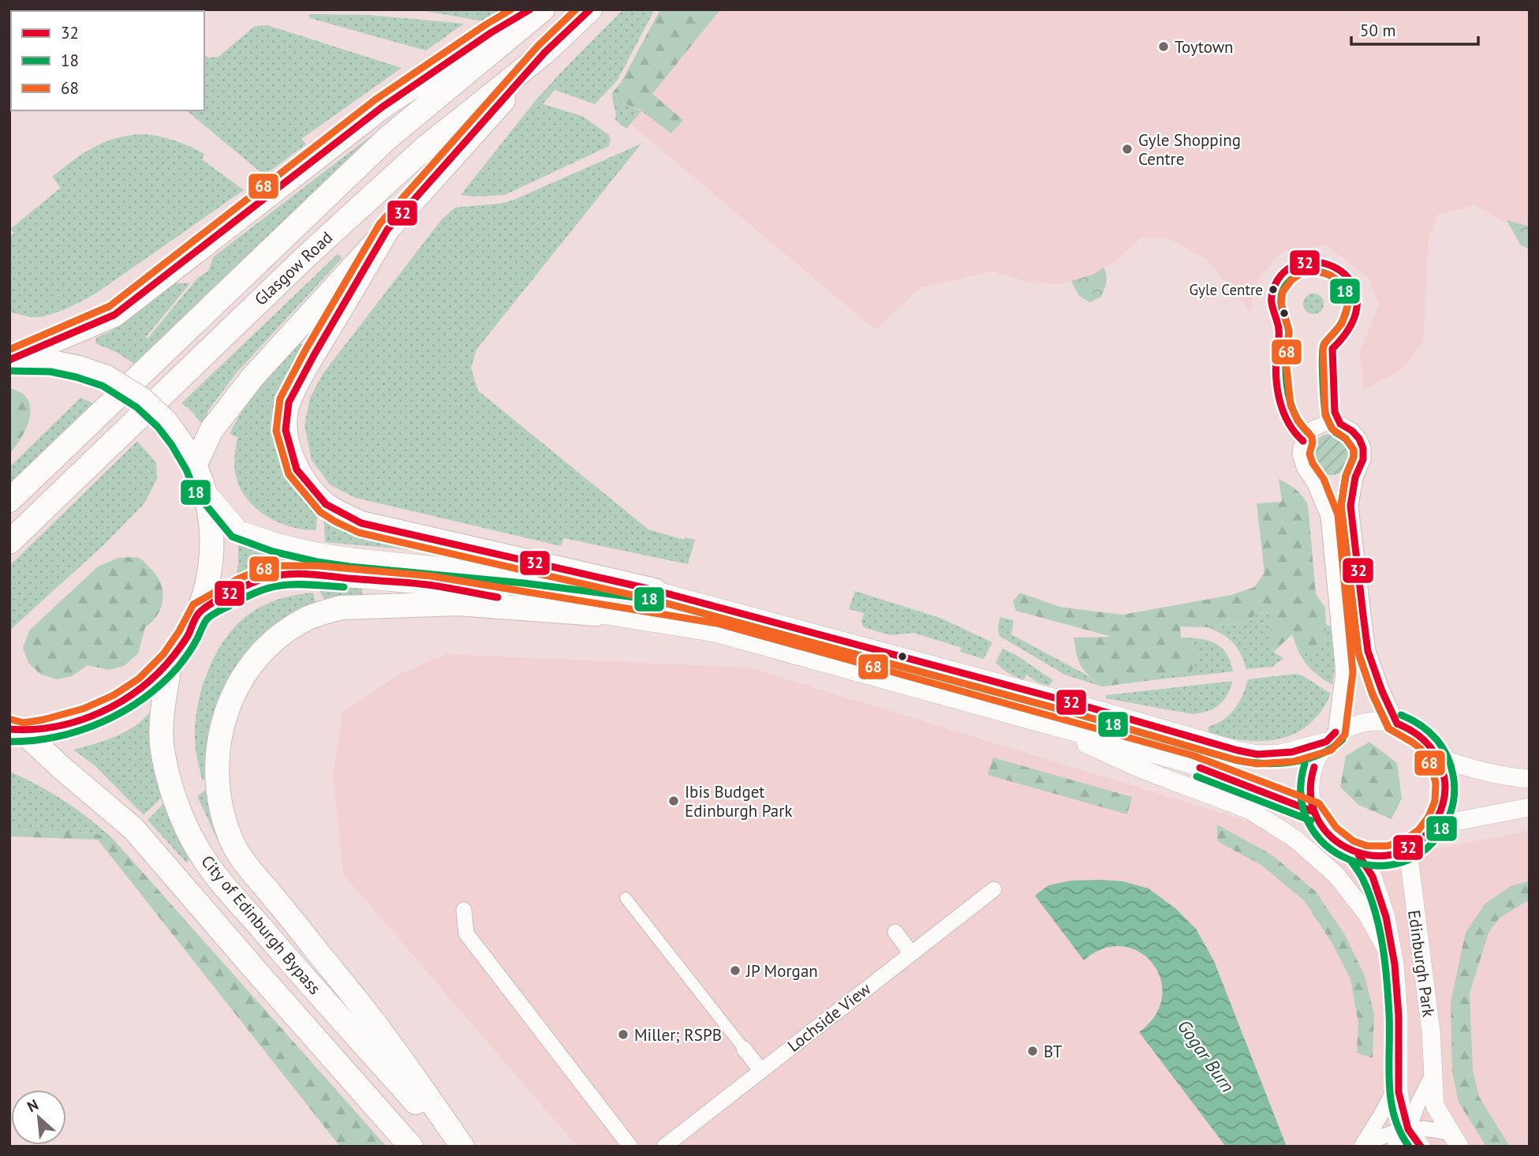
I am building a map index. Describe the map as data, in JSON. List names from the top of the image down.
{
  "streets": {
    "main road": ["Glasgow Road", "City of Edinburgh Bypass"],
    "street": ["Edinburgh Park", "Lochside View"]
  },
  "water": ["Gogar Burn"],
  "places": [
    "Toytown",
    "Gyle Shopping Centre",
    "Gyle Centre",
    "Ibis Budget Edinburgh Park",
    "JP Morgan",
    "Miller; RSPB",
    "BT"
  ],
  "lines": ["transit line 32", "transit line 68", "transit line 18"],
  "legend": ["32", "18", "68"],
  "scale_bar": "50 m",
  "north": "top left"
}
